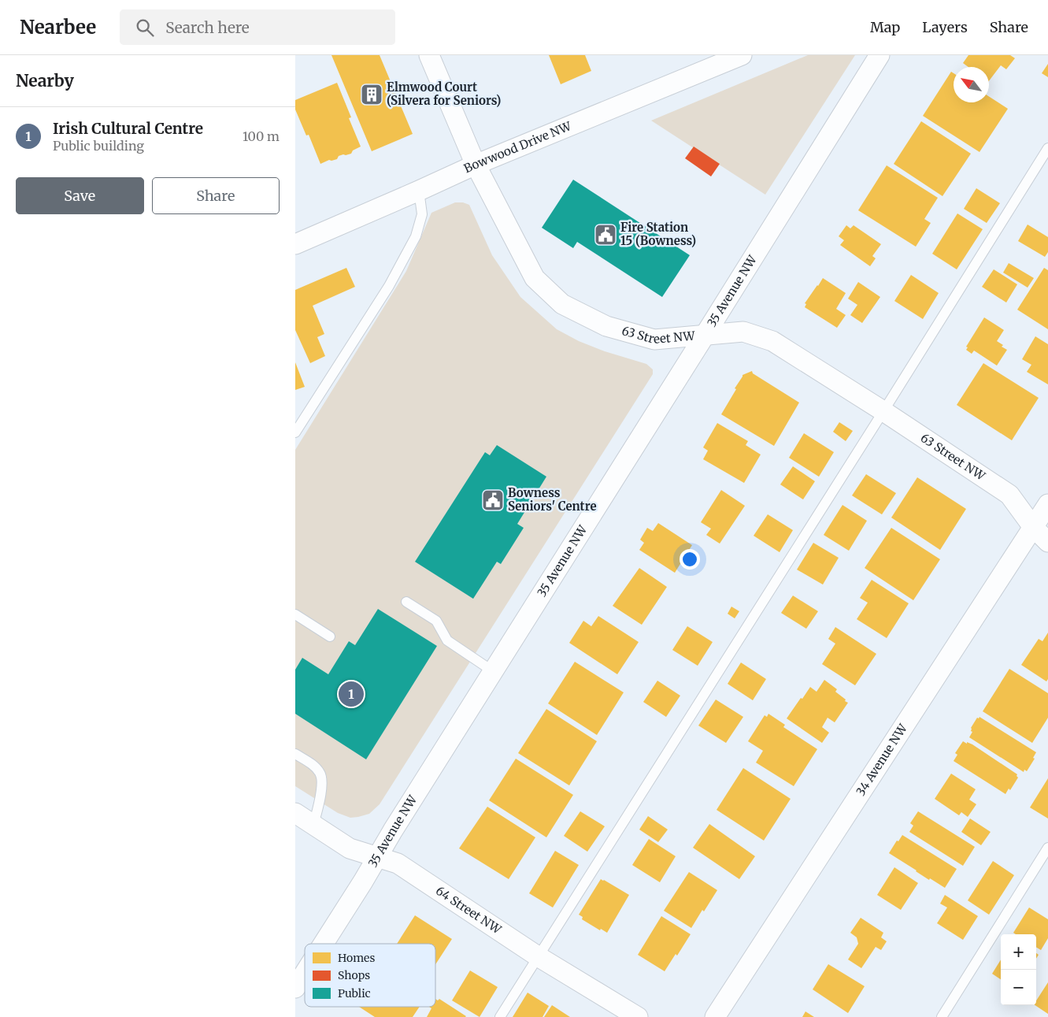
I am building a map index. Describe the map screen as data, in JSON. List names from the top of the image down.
{
  "streets": {
    "street": [
      "Bowwood Drive NW",
      "35 Avenue NW",
      "63 Street NW",
      "34 Avenue NW",
      "64 Street NW"
    ]
  },
  "crossings": [
    ["Bowwood Drive NW", "63 Street NW"],
    ["35 Avenue NW", "63 Street NW"],
    ["35 Avenue NW", "64 Street NW"],
    ["63 Street NW", "34 Avenue NW"]
  ],
  "places": {
    "building": ["Elmwood Court (Silvera for Seniors)"],
    "public building": ["Fire Station 15 (Bowness)", "Bowness Seniors' Centre"]
  },
  "legend": ["Homes", "Shops", "Public"],
  "north": "top left",
  "page": {
    "header": "Nearbee",
    "search": "Search here",
    "nav": ["Map", "Layers", "Share"],
    "heading": "Nearby",
    "list": [
      {
        "mark": "1",
        "name": "Irish Cultural Centre",
        "note": "Public building",
        "value": "100 m"
      }
    ],
    "buttons": ["Save", "Share"],
    "pins": "1",
    "map_buttons": ["+", "−"]
  }
}
